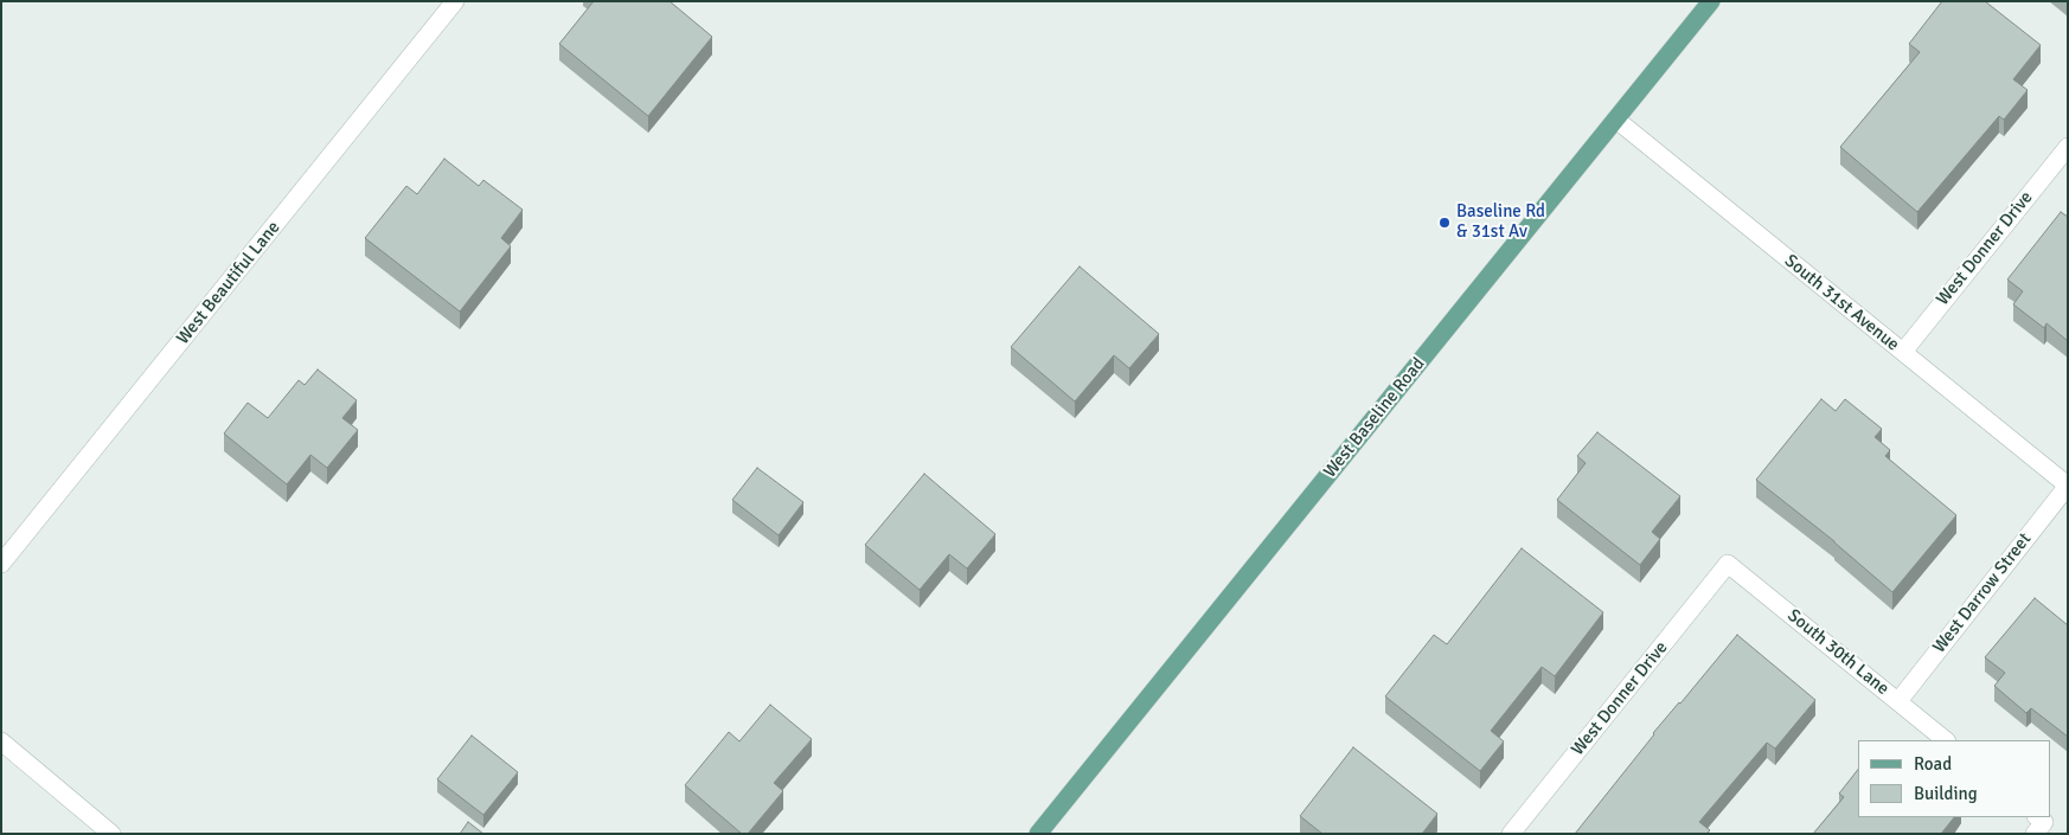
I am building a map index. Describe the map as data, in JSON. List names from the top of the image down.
{
  "streets": {
    "main road": ["West Baseline Road"],
    "street": [
      "West Donner Drive",
      "West Beautiful Lane",
      "South 31st Avenue",
      "West Darrow Street",
      "South 30th Lane"
    ]
  },
  "crossings": [
    ["West Donner Drive", "South 31st Avenue"],
    ["West Donner Drive", "South 30th Lane"],
    ["South 31st Avenue", "West Baseline Road"],
    ["South 31st Avenue", "West Darrow Street"],
    ["West Darrow Street", "South 30th Lane"]
  ],
  "places": ["Baseline Rd & 31st Av"],
  "legend": ["Road", "Building"]
}
